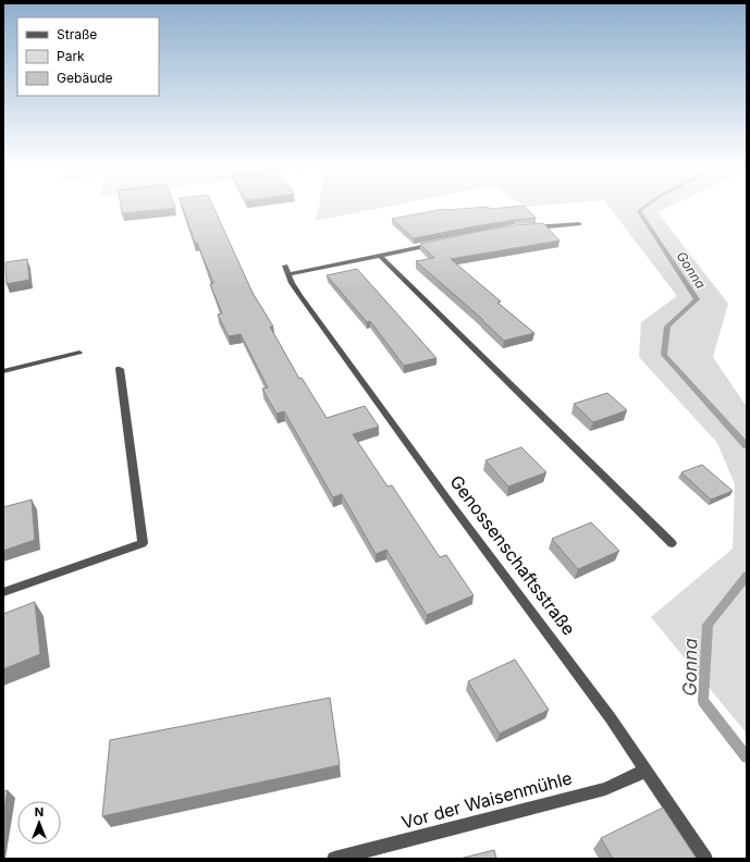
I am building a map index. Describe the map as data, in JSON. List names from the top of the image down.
{
  "streets": {
    "street": ["Genossenschaftsstraße", "Vor der Waisenmühle"]
  },
  "crossings": [
    ["Genossenschaftsstraße", "Vor der Waisenmühle"]
  ],
  "water": ["Gonna"],
  "legend": ["Straße", "Park", "Gebäude"],
  "north": "top"
}
